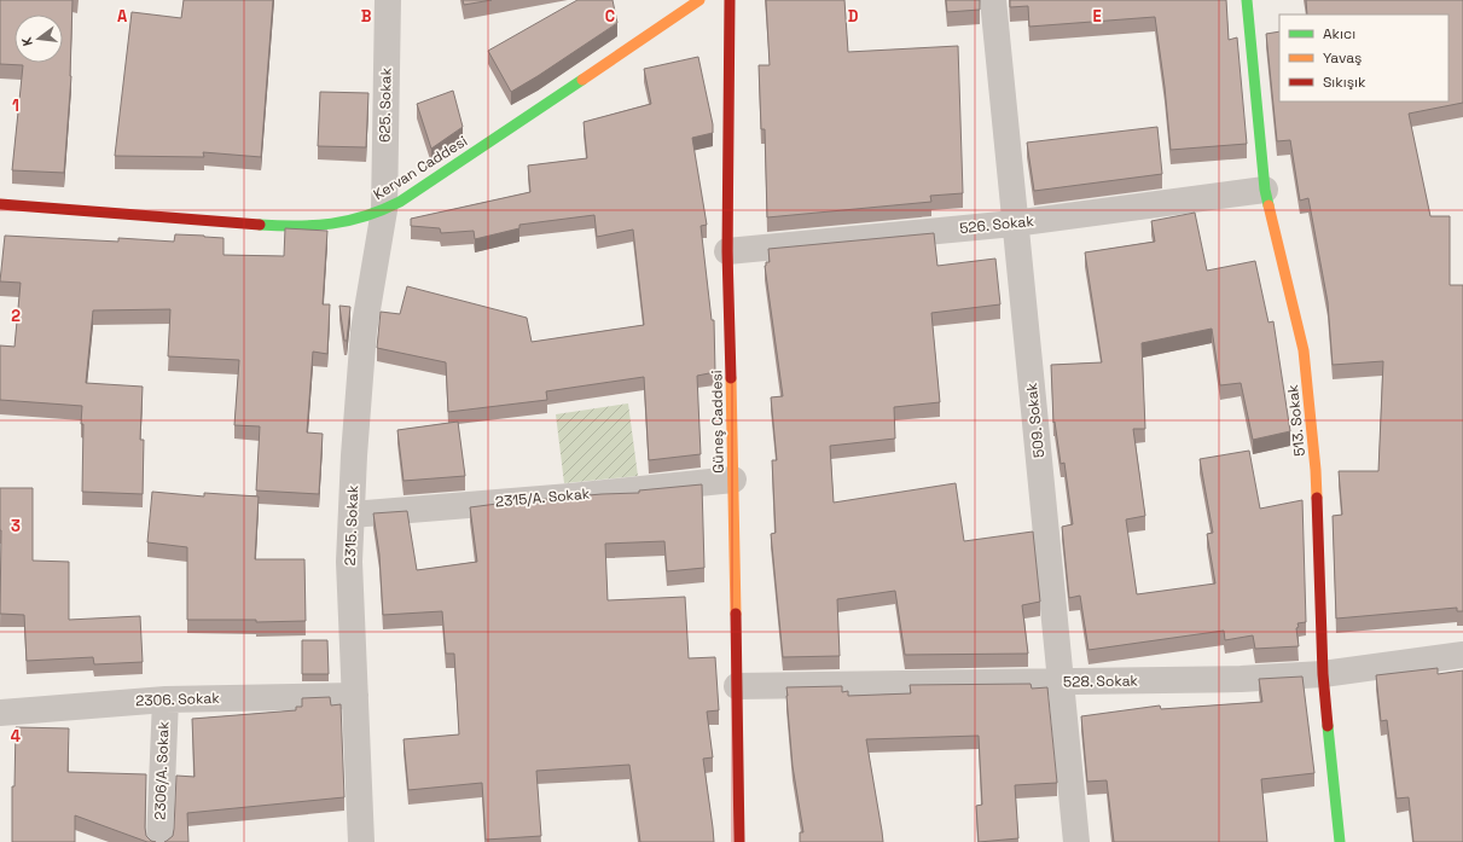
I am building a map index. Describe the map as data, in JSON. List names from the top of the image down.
{
  "streets": {
    "street": [
      "625. Sokak",
      "Kervan Caddesi",
      "526. Sokak",
      "509. Sokak",
      "513. Sokak",
      "Güneş Caddesi",
      "2315/A. Sokak",
      "2315. Sokak",
      "528. Sokak",
      "2306. Sokak",
      "2306/A. Sokak"
    ]
  },
  "crossings": [
    ["625. Sokak", "Kervan Caddesi"],
    ["625. Sokak", "2315. Sokak"],
    ["Kervan Caddesi", "2315. Sokak"],
    ["526. Sokak", "509. Sokak"],
    ["526. Sokak", "513. Sokak"],
    ["526. Sokak", "Güneş Caddesi"],
    ["509. Sokak", "528. Sokak"],
    ["513. Sokak", "528. Sokak"],
    ["Güneş Caddesi", "2315/A. Sokak"],
    ["Güneş Caddesi", "528. Sokak"],
    ["2315/A. Sokak", "2315. Sokak"],
    ["2315. Sokak", "2306. Sokak"],
    ["2306. Sokak", "2306/A. Sokak"]
  ],
  "legend": ["Akıcı", "Yavaş", "Sıkışık"],
  "north": "left",
  "grid": {
    "columns": [
      "A",
      "B",
      "C",
      "D",
      "E"
    ],
    "rows": [
      "1",
      "2",
      "3",
      "4"
    ]
  }
}
